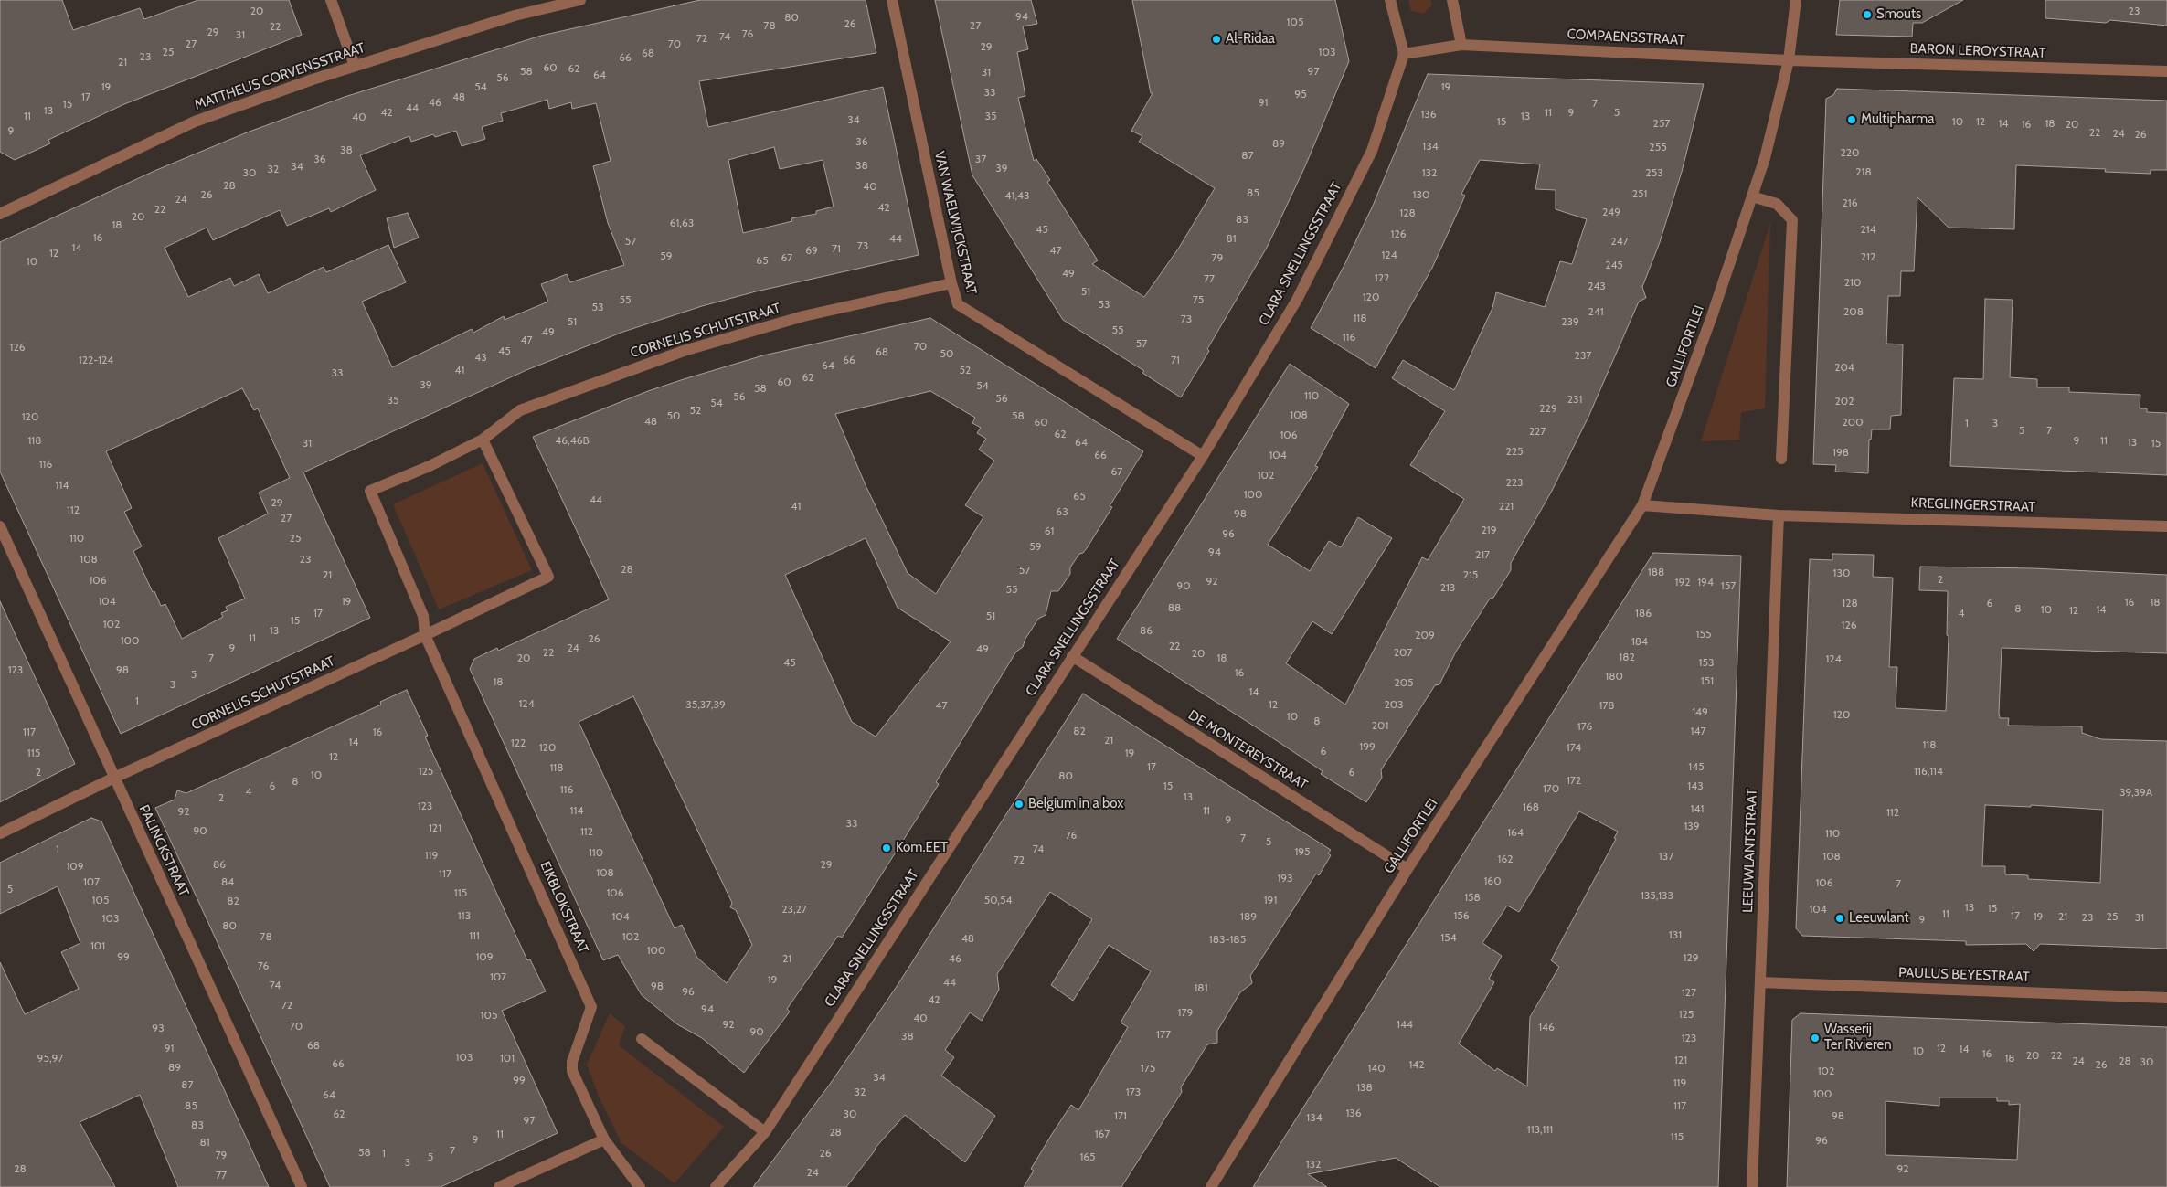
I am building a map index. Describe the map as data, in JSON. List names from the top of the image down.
{
  "streets": {
    "street": [
      "COMPAENSSTRAAT",
      "BARON LEROYSTRAAT",
      "MATTHEUS CORVENSSTRAAT",
      "VAN WAELWIJCKSTRAAT",
      "CLARA SNELLINGSSTRAAT",
      "CORNELIS SCHUTSTRAAT",
      "GALLIFORTLEI",
      "KREGLINGERSTRAAT",
      "DE MONTEREYSTRAAT",
      "PALINCKSTRAAT",
      "LEEUWLANTSTRAAT",
      "EIKBLOKSTRAAT",
      "PAULUS BEYESTRAAT"
    ]
  },
  "crossings": [
    ["COMPAENSSTRAAT", "BARON LEROYSTRAAT"],
    ["COMPAENSSTRAAT", "GALLIFORTLEI"],
    ["BARON LEROYSTRAAT", "GALLIFORTLEI"],
    ["VAN WAELWIJCKSTRAAT", "CLARA SNELLINGSSTRAAT"],
    ["VAN WAELWIJCKSTRAAT", "CORNELIS SCHUTSTRAAT"],
    ["CLARA SNELLINGSSTRAAT", "DE MONTEREYSTRAAT"],
    ["CORNELIS SCHUTSTRAAT", "PALINCKSTRAAT"],
    ["CORNELIS SCHUTSTRAAT", "EIKBLOKSTRAAT"],
    ["GALLIFORTLEI", "DE MONTEREYSTRAAT"],
    ["KREGLINGERSTRAAT", "LEEUWLANTSTRAAT"],
    ["LEEUWLANTSTRAAT", "PAULUS BEYESTRAAT"]
  ],
  "places": [
    "Smouts",
    "Al-Ridaa",
    "Multipharma",
    "Belgium in a box",
    "Kom.EET",
    "Leeuwlant",
    "Wasserij Ter Rivieren"
  ],
  "house_numbers": [
    "20",
    "23",
    "94",
    "80",
    "105",
    "26",
    "78",
    "27",
    "22",
    "29",
    "76",
    "31",
    "74",
    "72",
    "27",
    "70",
    "29",
    "25",
    "103",
    "68",
    "23",
    "66",
    "21",
    "60",
    "62",
    "58",
    "97",
    "31",
    "64",
    "56",
    "19",
    "54",
    "19",
    "33",
    "95",
    "17",
    "48",
    "46",
    "91",
    "7",
    "15",
    "44",
    "13",
    "42",
    "11",
    "9",
    "5",
    "136",
    "11",
    "35",
    "13",
    "40",
    "34",
    "15",
    "10",
    "12",
    "257",
    "14",
    "18",
    "16",
    "20",
    "9",
    "22",
    "24",
    "26",
    "36",
    "89",
    "134",
    "255",
    "38",
    "220",
    "87",
    "36",
    "37",
    "38",
    "34",
    "39",
    "32",
    "218",
    "30",
    "132",
    "253",
    "28",
    "40",
    "85",
    "251",
    "26",
    "130",
    "41,43",
    "24",
    "216",
    "42",
    "22",
    "249",
    "128",
    "20",
    "83",
    "61,63",
    "18",
    "45",
    "214",
    "126",
    "16",
    "44",
    "81",
    "57",
    "247",
    "73",
    "14",
    "71",
    "69",
    "47",
    "12",
    "124",
    "59",
    "212",
    "67",
    "79",
    "65",
    "10",
    "245",
    "49",
    "122",
    "77",
    "210",
    "243",
    "51",
    "120",
    "55",
    "75",
    "53",
    "53",
    "241",
    "208",
    "118",
    "73",
    "51",
    "239",
    "55",
    "49",
    "116",
    "47",
    "57",
    "70",
    "126",
    "45",
    "68",
    "50",
    "237",
    "43",
    "122-124",
    "66",
    "71",
    "64",
    "204",
    "41",
    "52",
    "33",
    "62",
    "60",
    "39",
    "54",
    "58",
    "110",
    "56",
    "56",
    "231",
    "35",
    "202",
    "54",
    "229",
    "52",
    "108",
    "50",
    "58",
    "120",
    "48",
    "60",
    "200",
    "1",
    "3",
    "5",
    "7",
    "227",
    "62",
    "106",
    "118",
    "46,46B",
    "9",
    "11",
    "64",
    "13",
    "31",
    "15",
    "225",
    "198",
    "66",
    "104",
    "116",
    "67",
    "102",
    "223",
    "114",
    "100",
    "65",
    "44",
    "29",
    "41",
    "221",
    "112",
    "63",
    "98",
    "27",
    "219",
    "61",
    "96",
    "110",
    "25",
    "59",
    "94",
    "217",
    "108",
    "23",
    "28",
    "57",
    "188",
    "130",
    "21",
    "215",
    "2",
    "106",
    "92",
    "192",
    "194",
    "90",
    "157",
    "213",
    "55",
    "104",
    "19",
    "16",
    "18",
    "128",
    "6",
    "88",
    "8",
    "10",
    "14",
    "12",
    "17",
    "186",
    "4",
    "51",
    "15",
    "102",
    "126",
    "13",
    "86",
    "155",
    "209",
    "11",
    "26",
    "100",
    "184",
    "22",
    "9",
    "24",
    "49",
    "22",
    "207",
    "20",
    "182",
    "7",
    "20",
    "18",
    "124",
    "45",
    "153",
    "123",
    "98",
    "16",
    "5",
    "180",
    "151",
    "18",
    "205",
    "3",
    "14",
    "1",
    "124",
    "35,37,39",
    "12",
    "203",
    "47",
    "178",
    "149",
    "120",
    "10",
    "8",
    "201",
    "176",
    "82",
    "147",
    "117",
    "16",
    "21",
    "14",
    "122",
    "118",
    "199",
    "120",
    "174",
    "6",
    "115",
    "19",
    "12",
    "17",
    "145",
    "118",
    "125",
    "116,114",
    "2",
    "6",
    "10",
    "80",
    "172",
    "8",
    "6",
    "15",
    "143",
    "170",
    "116",
    "4",
    "39,39A",
    "13",
    "2",
    "123",
    "168",
    "141",
    "114",
    "11",
    "92",
    "112",
    "9",
    "33",
    "139",
    "121",
    "90",
    "112",
    "164",
    "110",
    "76",
    "7",
    "5",
    "1",
    "74",
    "195",
    "110",
    "119",
    "137",
    "108",
    "162",
    "72",
    "86",
    "29",
    "109",
    "108",
    "117",
    "193",
    "160",
    "107",
    "84",
    "106",
    "7",
    "5",
    "115",
    "106",
    "135,133",
    "158",
    "105",
    "50,54",
    "191",
    "82",
    "13",
    "15",
    "23,27",
    "104",
    "11",
    "113",
    "156",
    "17",
    "104",
    "189",
    "19",
    "21",
    "25",
    "23",
    "31",
    "103",
    "9",
    "80",
    "131",
    "111",
    "78",
    "102",
    "154",
    "48",
    "183-185",
    "101",
    "100",
    "99",
    "109",
    "129",
    "21",
    "46",
    "76",
    "107",
    "19",
    "44",
    "74",
    "98",
    "181",
    "96",
    "127",
    "42",
    "72",
    "94",
    "179",
    "125",
    "105",
    "40",
    "92",
    "144",
    "70",
    "146",
    "93",
    "90",
    "177",
    "38",
    "123",
    "68",
    "91",
    "12",
    "14",
    "10",
    "16",
    "20",
    "22",
    "103",
    "95,97",
    "101",
    "18",
    "121",
    "24",
    "28",
    "30",
    "66",
    "142",
    "26",
    "89",
    "175",
    "140",
    "102",
    "34",
    "99",
    "119",
    "87",
    "138",
    "32",
    "173",
    "100",
    "64",
    "85",
    "117",
    "136",
    "62",
    "30",
    "171",
    "98",
    "134",
    "97",
    "83",
    "113,111",
    "28",
    "11",
    "167",
    "115",
    "9",
    "96",
    "81",
    "7",
    "58",
    "1",
    "26",
    "79",
    "5",
    "165",
    "3",
    "132",
    "28",
    "92",
    "24",
    "77"
  ]
}
